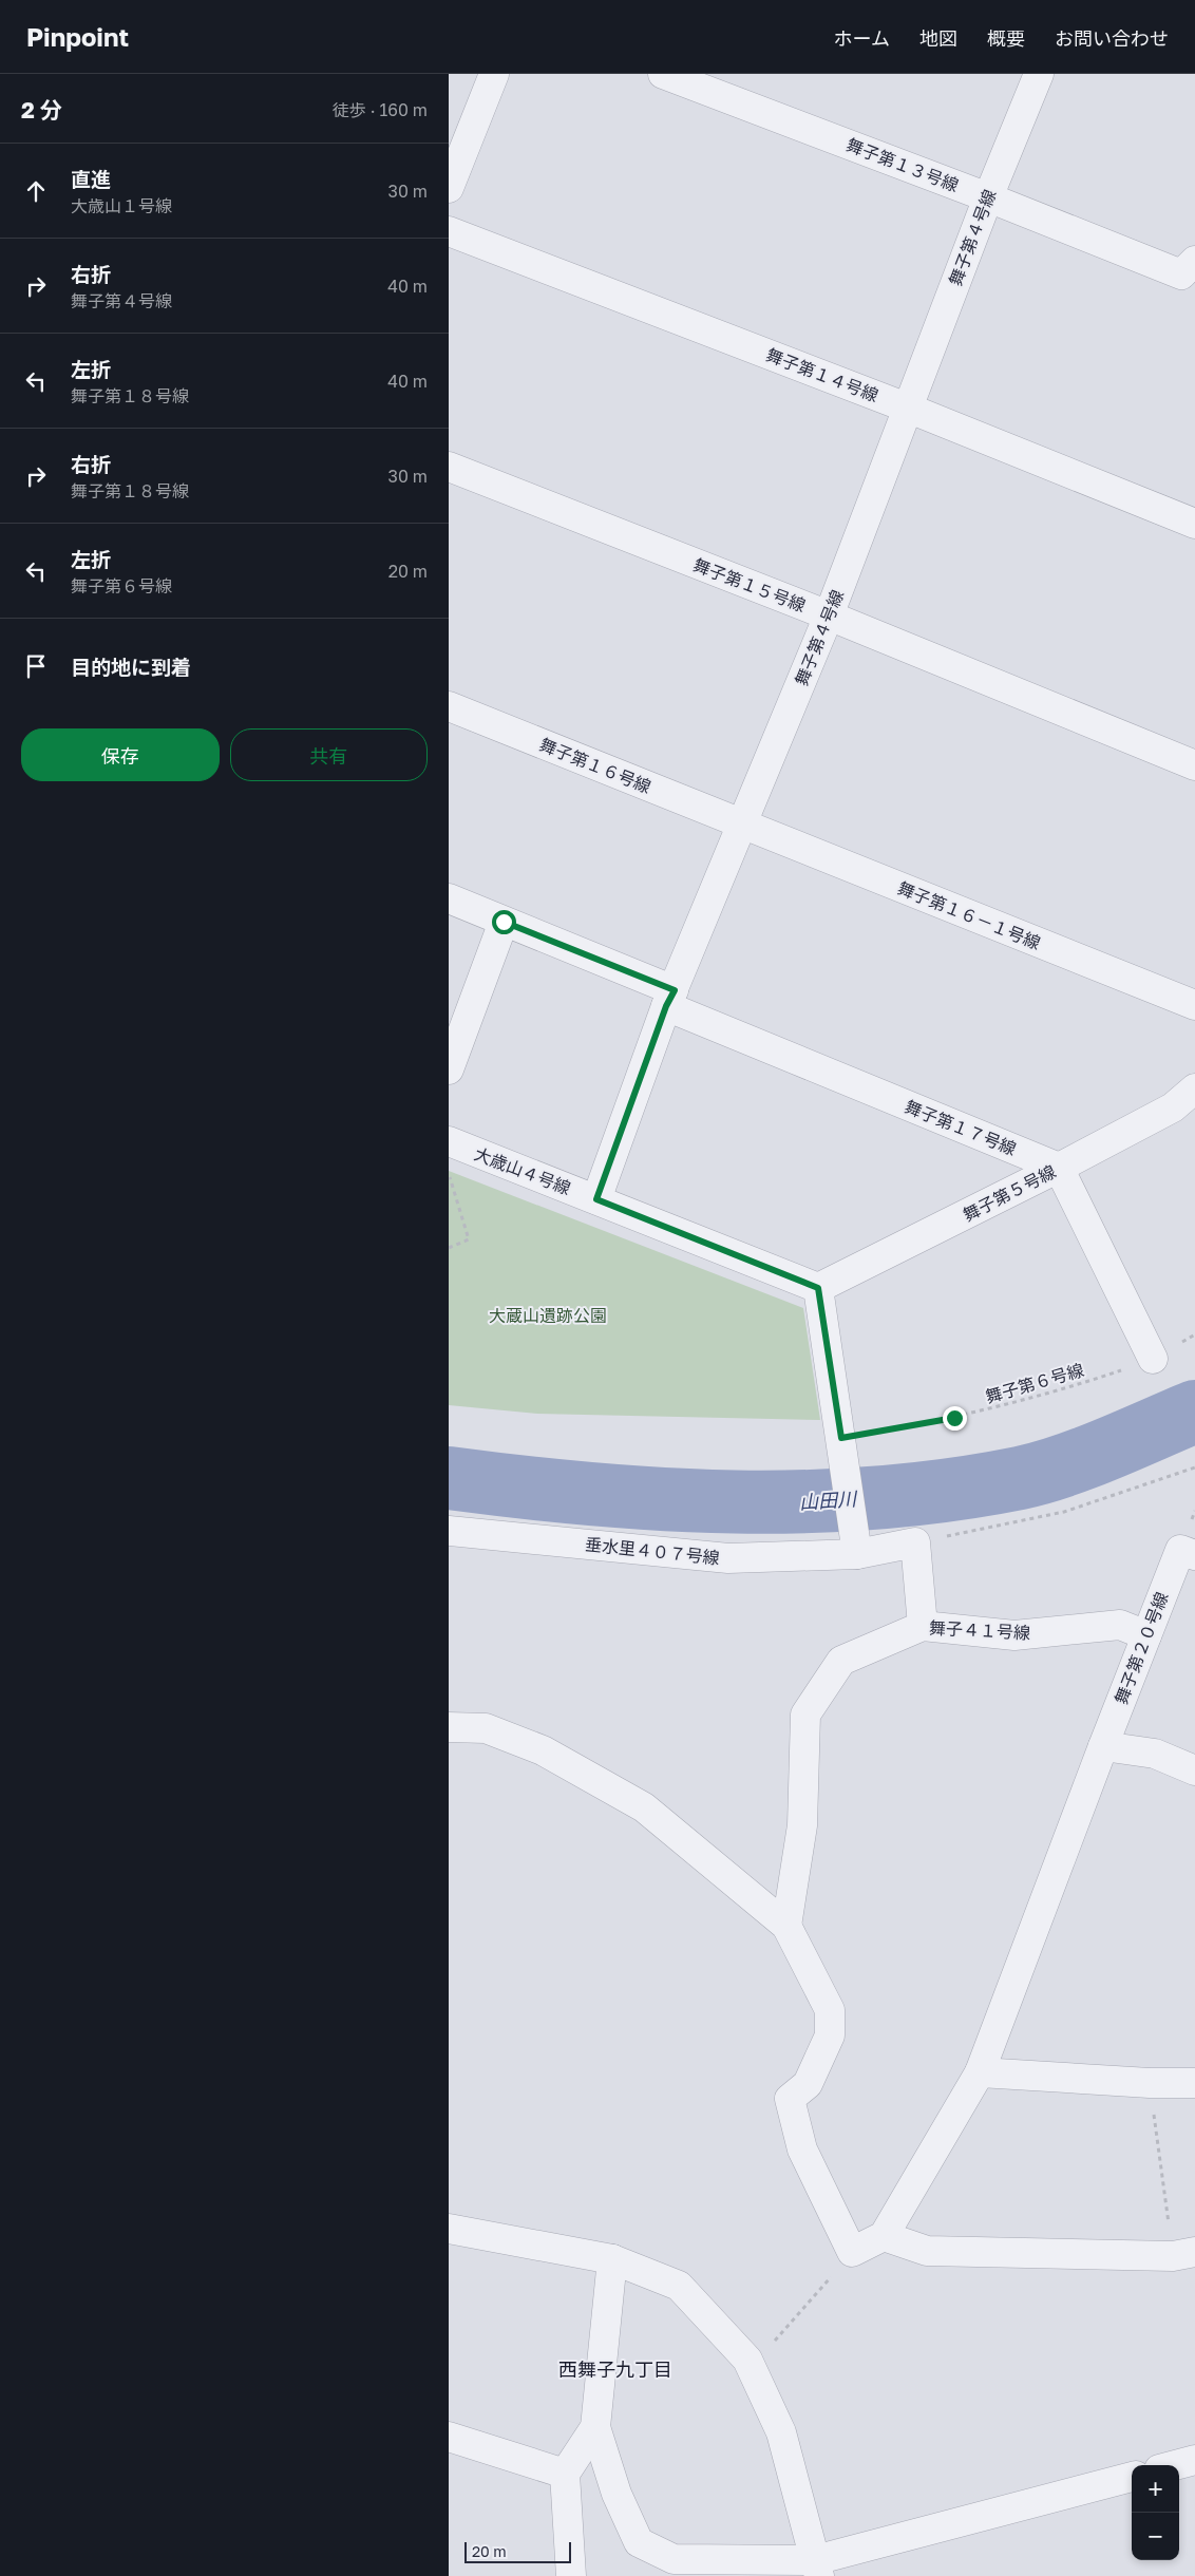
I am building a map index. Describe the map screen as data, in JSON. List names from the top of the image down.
{
  "streets": {
    "street": [
      "舞子第１３号線",
      "舞子第４号線",
      "舞子第１４号線",
      "舞子第１５号線",
      "舞子第１６号線",
      "舞子第１６－１号線",
      "舞子第１７号線",
      "大歳山４号線",
      "舞子第５号線",
      "垂水里４０７号線",
      "舞子４１号線",
      "舞子第２０号線"
    ],
    "path": ["舞子第６号線"]
  },
  "crossings": [
    ["舞子第１３号線", "舞子第４号線"],
    ["舞子第４号線", "舞子第１４号線"],
    ["舞子第４号線", "舞子第１５号線"],
    ["舞子第４号線", "舞子第１６号線"],
    ["舞子第４号線", "舞子第１６－１号線"],
    ["舞子第４号線", "舞子第１７号線"],
    ["舞子第４号線", "大歳山４号線"],
    ["舞子第１６号線", "舞子第１６－１号線"],
    ["舞子第１７号線", "舞子第５号線"],
    ["大歳山４号線", "舞子第５号線"],
    ["舞子４１号線", "舞子第２０号線"]
  ],
  "districts": ["西舞子九丁目"],
  "water": ["山田川"],
  "parks": ["大蔵山遺跡公園"],
  "scale_bar": "20 m",
  "page": {
    "header": "Pinpoint",
    "nav": [
      "ホーム",
      "地図",
      "概要",
      "お問い合わせ"
    ],
    "heading": ["2 分", "徒歩 · 160 m"],
    "list": [
      ["直進", "大歳山１号線", "30 m"],
      ["右折", "舞子第４号線", "40 m"],
      ["左折", "舞子第１８号線", "40 m"],
      ["右折", "舞子第１８号線", "30 m"],
      ["左折", "舞子第６号線", "20 m"],
      "目的地に到着"
    ],
    "buttons": ["保存", "共有"],
    "map_buttons": ["+", "−"],
    "scale": "20 m"
  }
}
